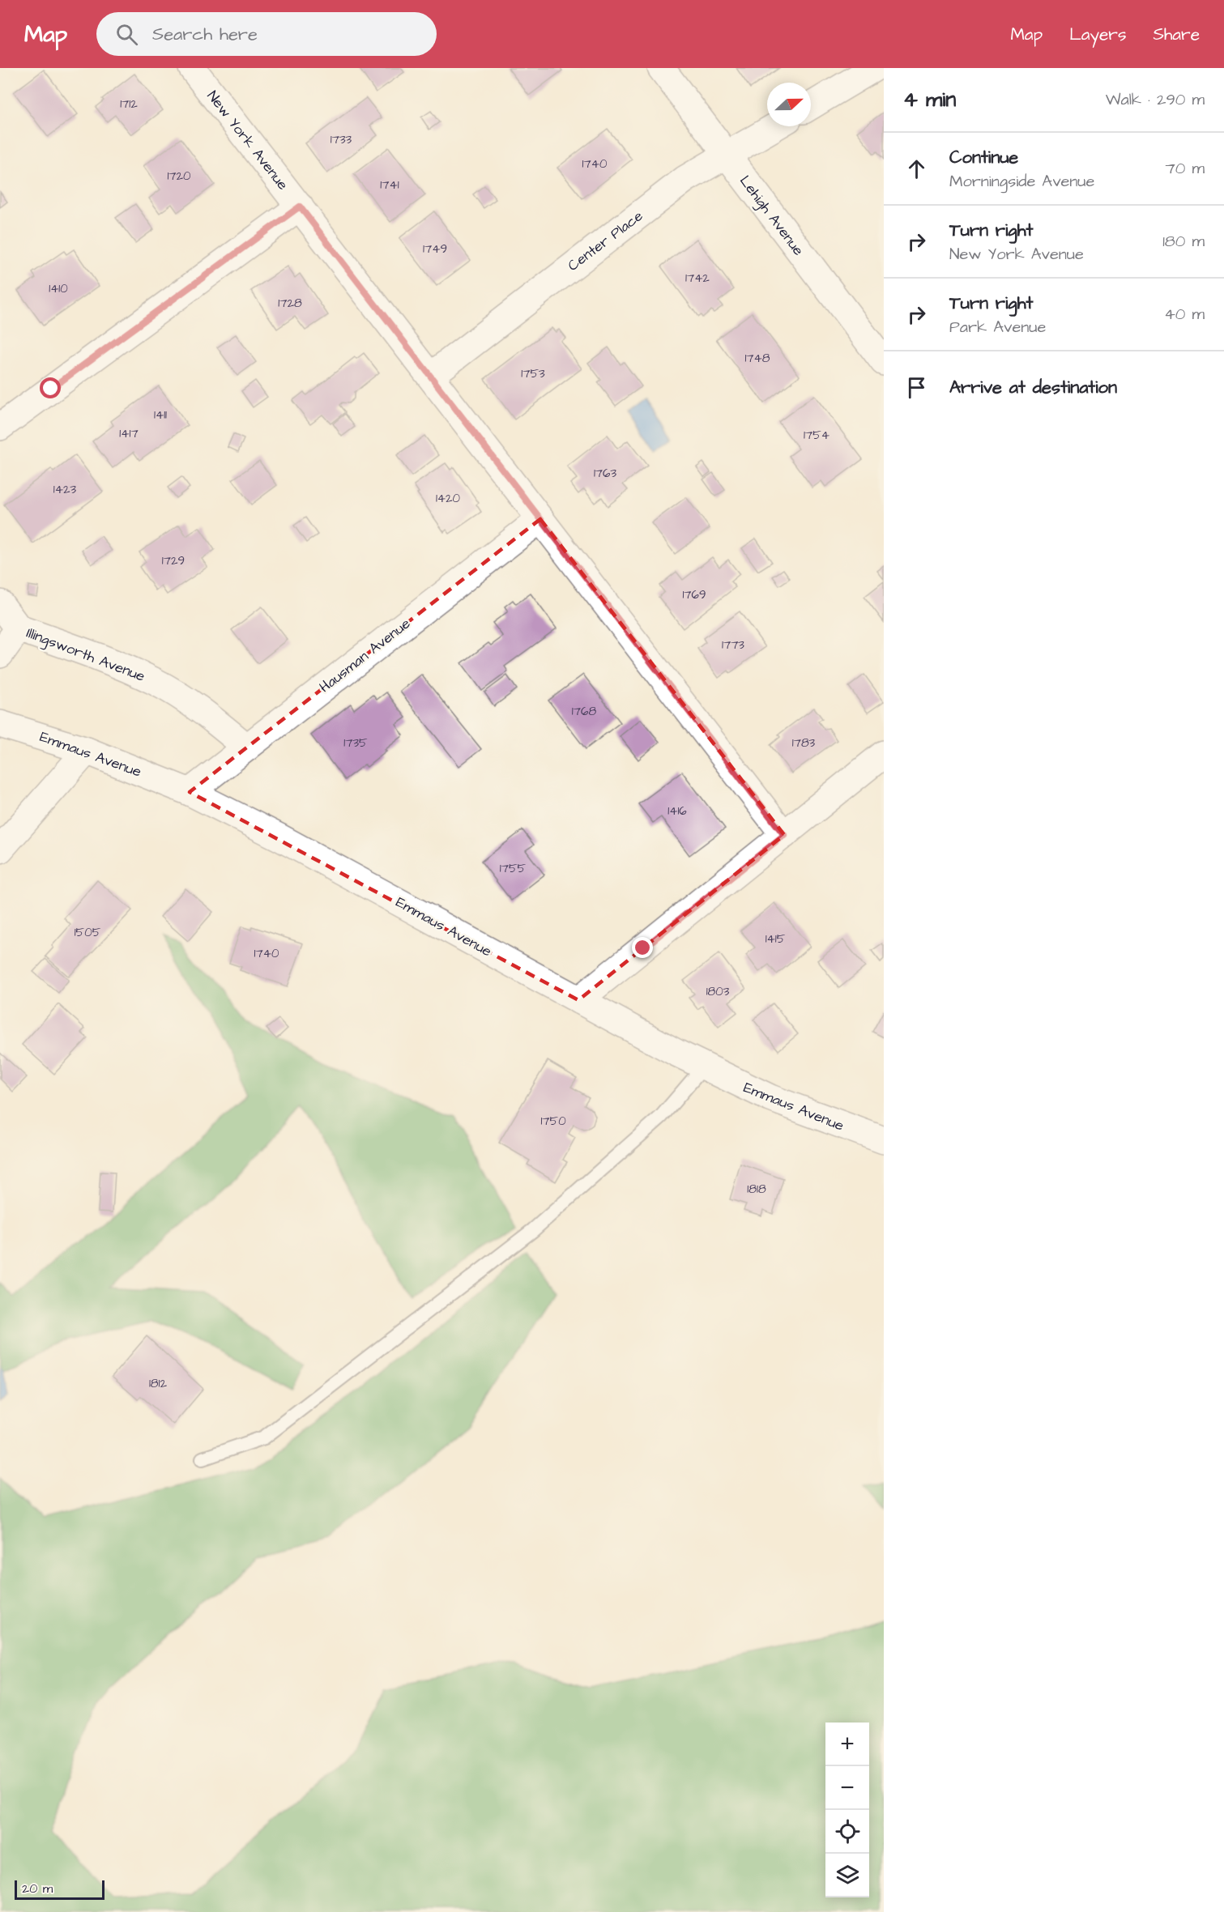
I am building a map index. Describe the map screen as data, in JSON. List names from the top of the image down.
{
  "streets": {
    "street": [
      "New York Avenue",
      "Lehigh Avenue",
      "Center Place",
      "Illingsworth Avenue",
      "Hausman Avenue",
      "Emmaus Avenue"
    ]
  },
  "crossings": [
    ["New York Avenue", "Center Place"],
    ["New York Avenue", "Hausman Avenue"],
    ["Lehigh Avenue", "Center Place"],
    ["Illingsworth Avenue", "Hausman Avenue"],
    ["Hausman Avenue", "Emmaus Avenue"]
  ],
  "house_numbers": [
    "1712",
    "1733",
    "1740",
    "1720",
    "1741",
    "1749",
    "1742",
    "1410",
    "1728",
    "1748",
    "1753",
    "1411",
    "1417",
    "1754",
    "1763",
    "1423",
    "1420",
    "1729",
    "1769",
    "1773",
    "1768",
    "1735",
    "1783",
    "1416",
    "1755",
    "1505",
    "1415",
    "1740",
    "1803",
    "1750",
    "1818",
    "1812"
  ],
  "scale_bar": "20 m",
  "north": "right",
  "page": {
    "header": "Map",
    "search": "Search here",
    "nav": ["Map", "Layers", "Share"],
    "heading": ["4 min", "Walk · 290 m"],
    "list": [
      ["Continue", "Morningside Avenue", "70 m"],
      ["Turn right", "New York Avenue", "180 m"],
      ["Turn right", "Park Avenue", "40 m"],
      "Arrive at destination"
    ],
    "map_buttons": ["+", "−"],
    "scale": "20 m"
  }
}
